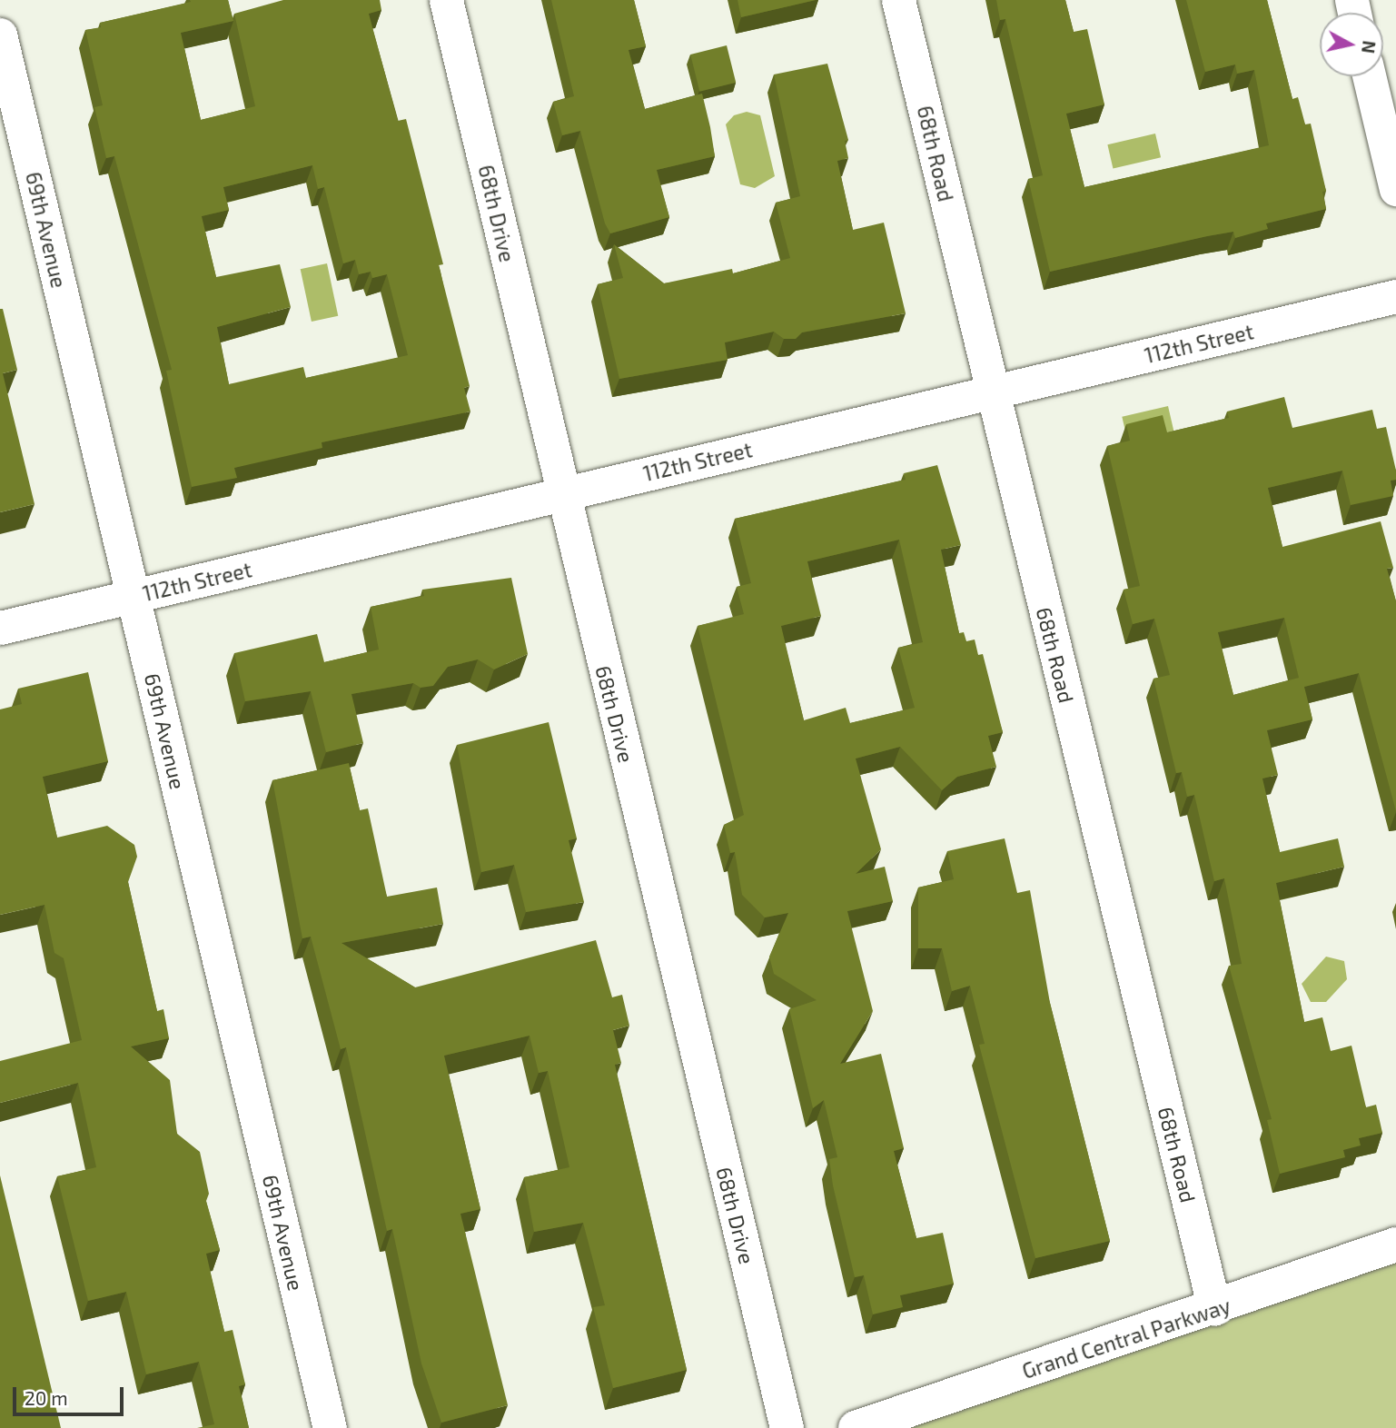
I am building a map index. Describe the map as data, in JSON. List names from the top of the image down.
{
  "streets": {
    "street": [
      "68th Road",
      "68th Drive",
      "69th Avenue",
      "112th Street",
      "Grand Central Parkway"
    ]
  },
  "crossings": [
    ["68th Road", "112th Street"],
    ["68th Road", "Grand Central Parkway"],
    ["68th Drive", "112th Street"],
    ["69th Avenue", "112th Street"]
  ],
  "scale_bar": "20 m",
  "north": "right"
}
